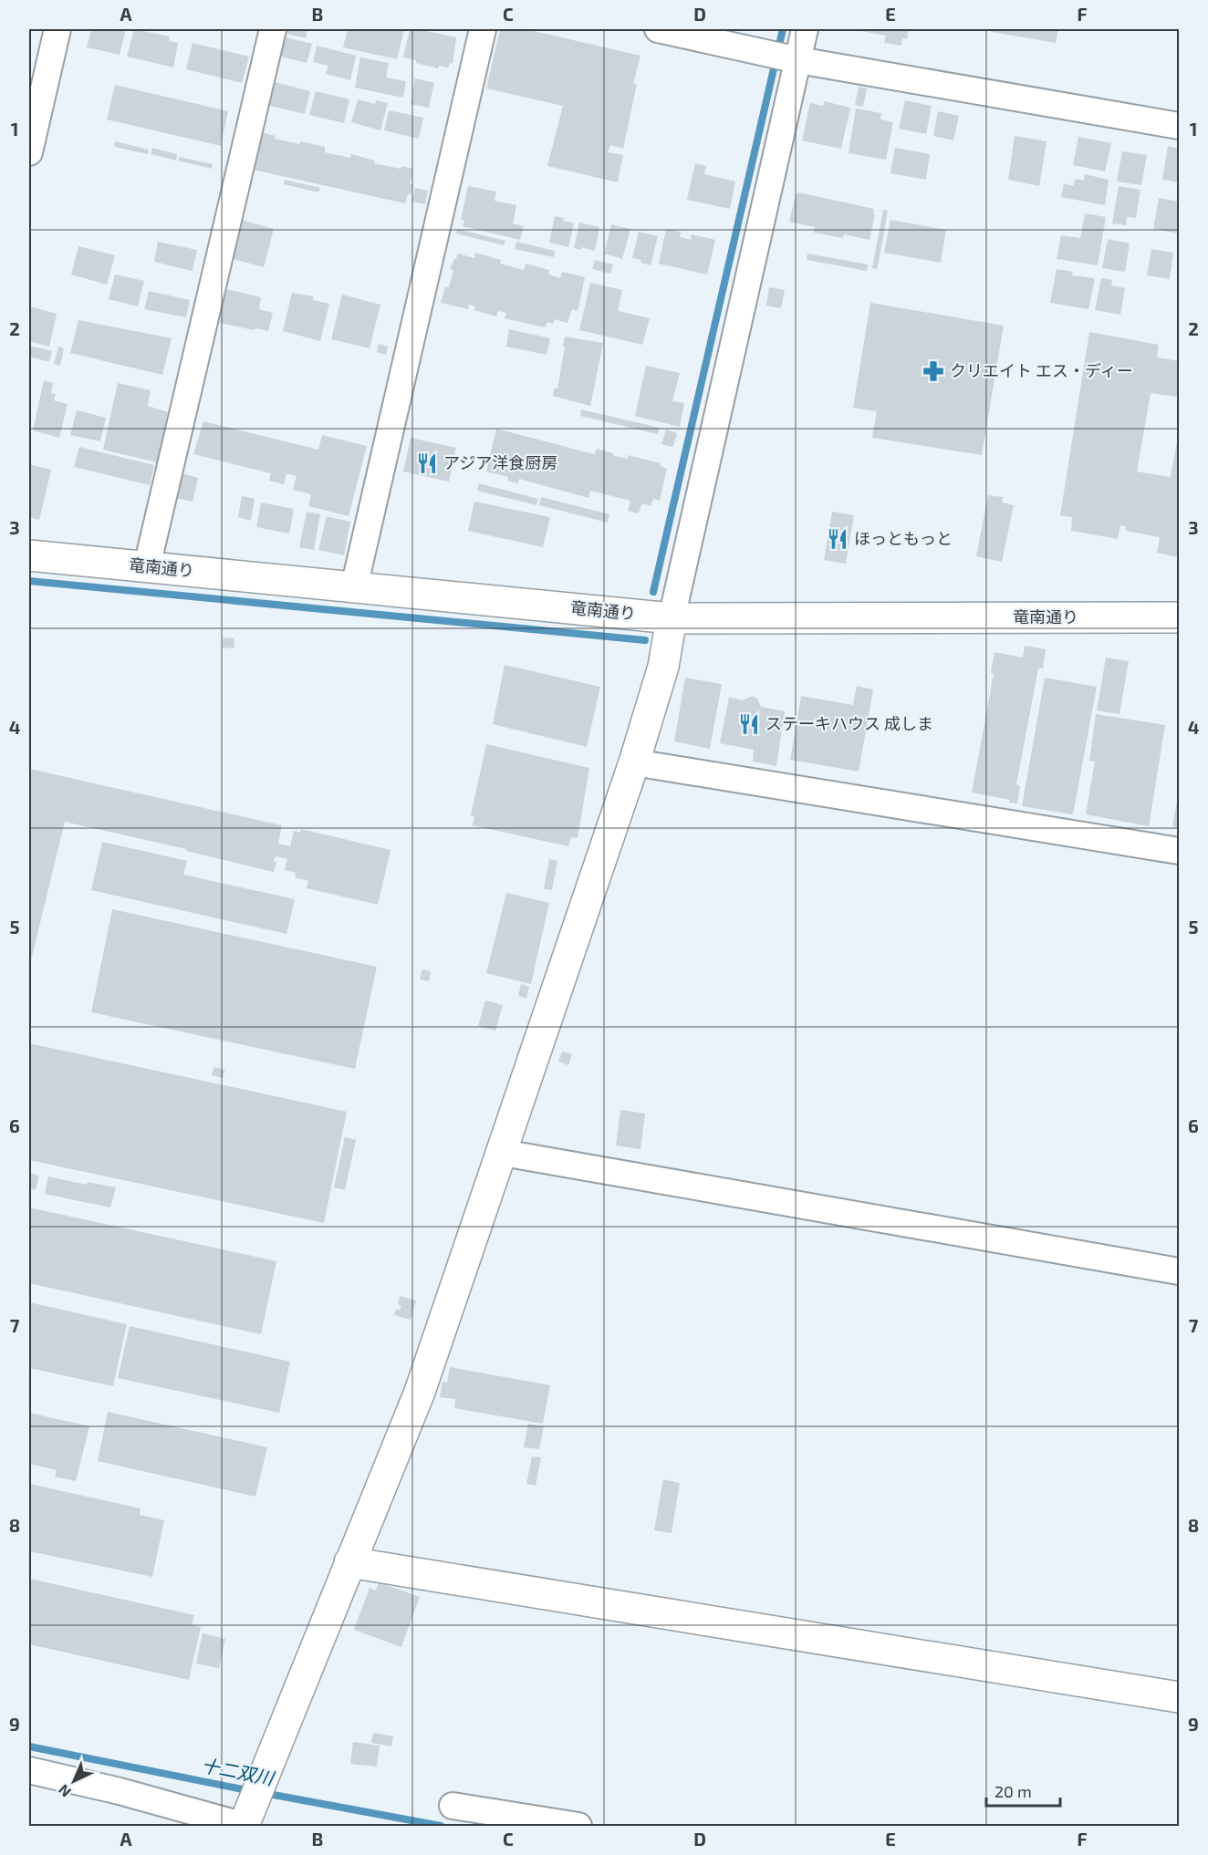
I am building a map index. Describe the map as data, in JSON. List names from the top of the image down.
{
  "streets": {
    "street": ["竜南通り"]
  },
  "water": ["十二双川"],
  "places": {
    "pharmacy": ["クリエイト エス・ディー"],
    "restaurant": ["アジア洋食厨房", "ほっともっと", "ステーキハウス 成しま"]
  },
  "scale_bar": "20 m",
  "north": "bottom left",
  "grid": {
    "columns": [
      "A",
      "B",
      "C",
      "D",
      "E",
      "F"
    ],
    "rows": [
      "1",
      "2",
      "3",
      "4",
      "5",
      "6",
      "7",
      "8",
      "9"
    ]
  }
}
